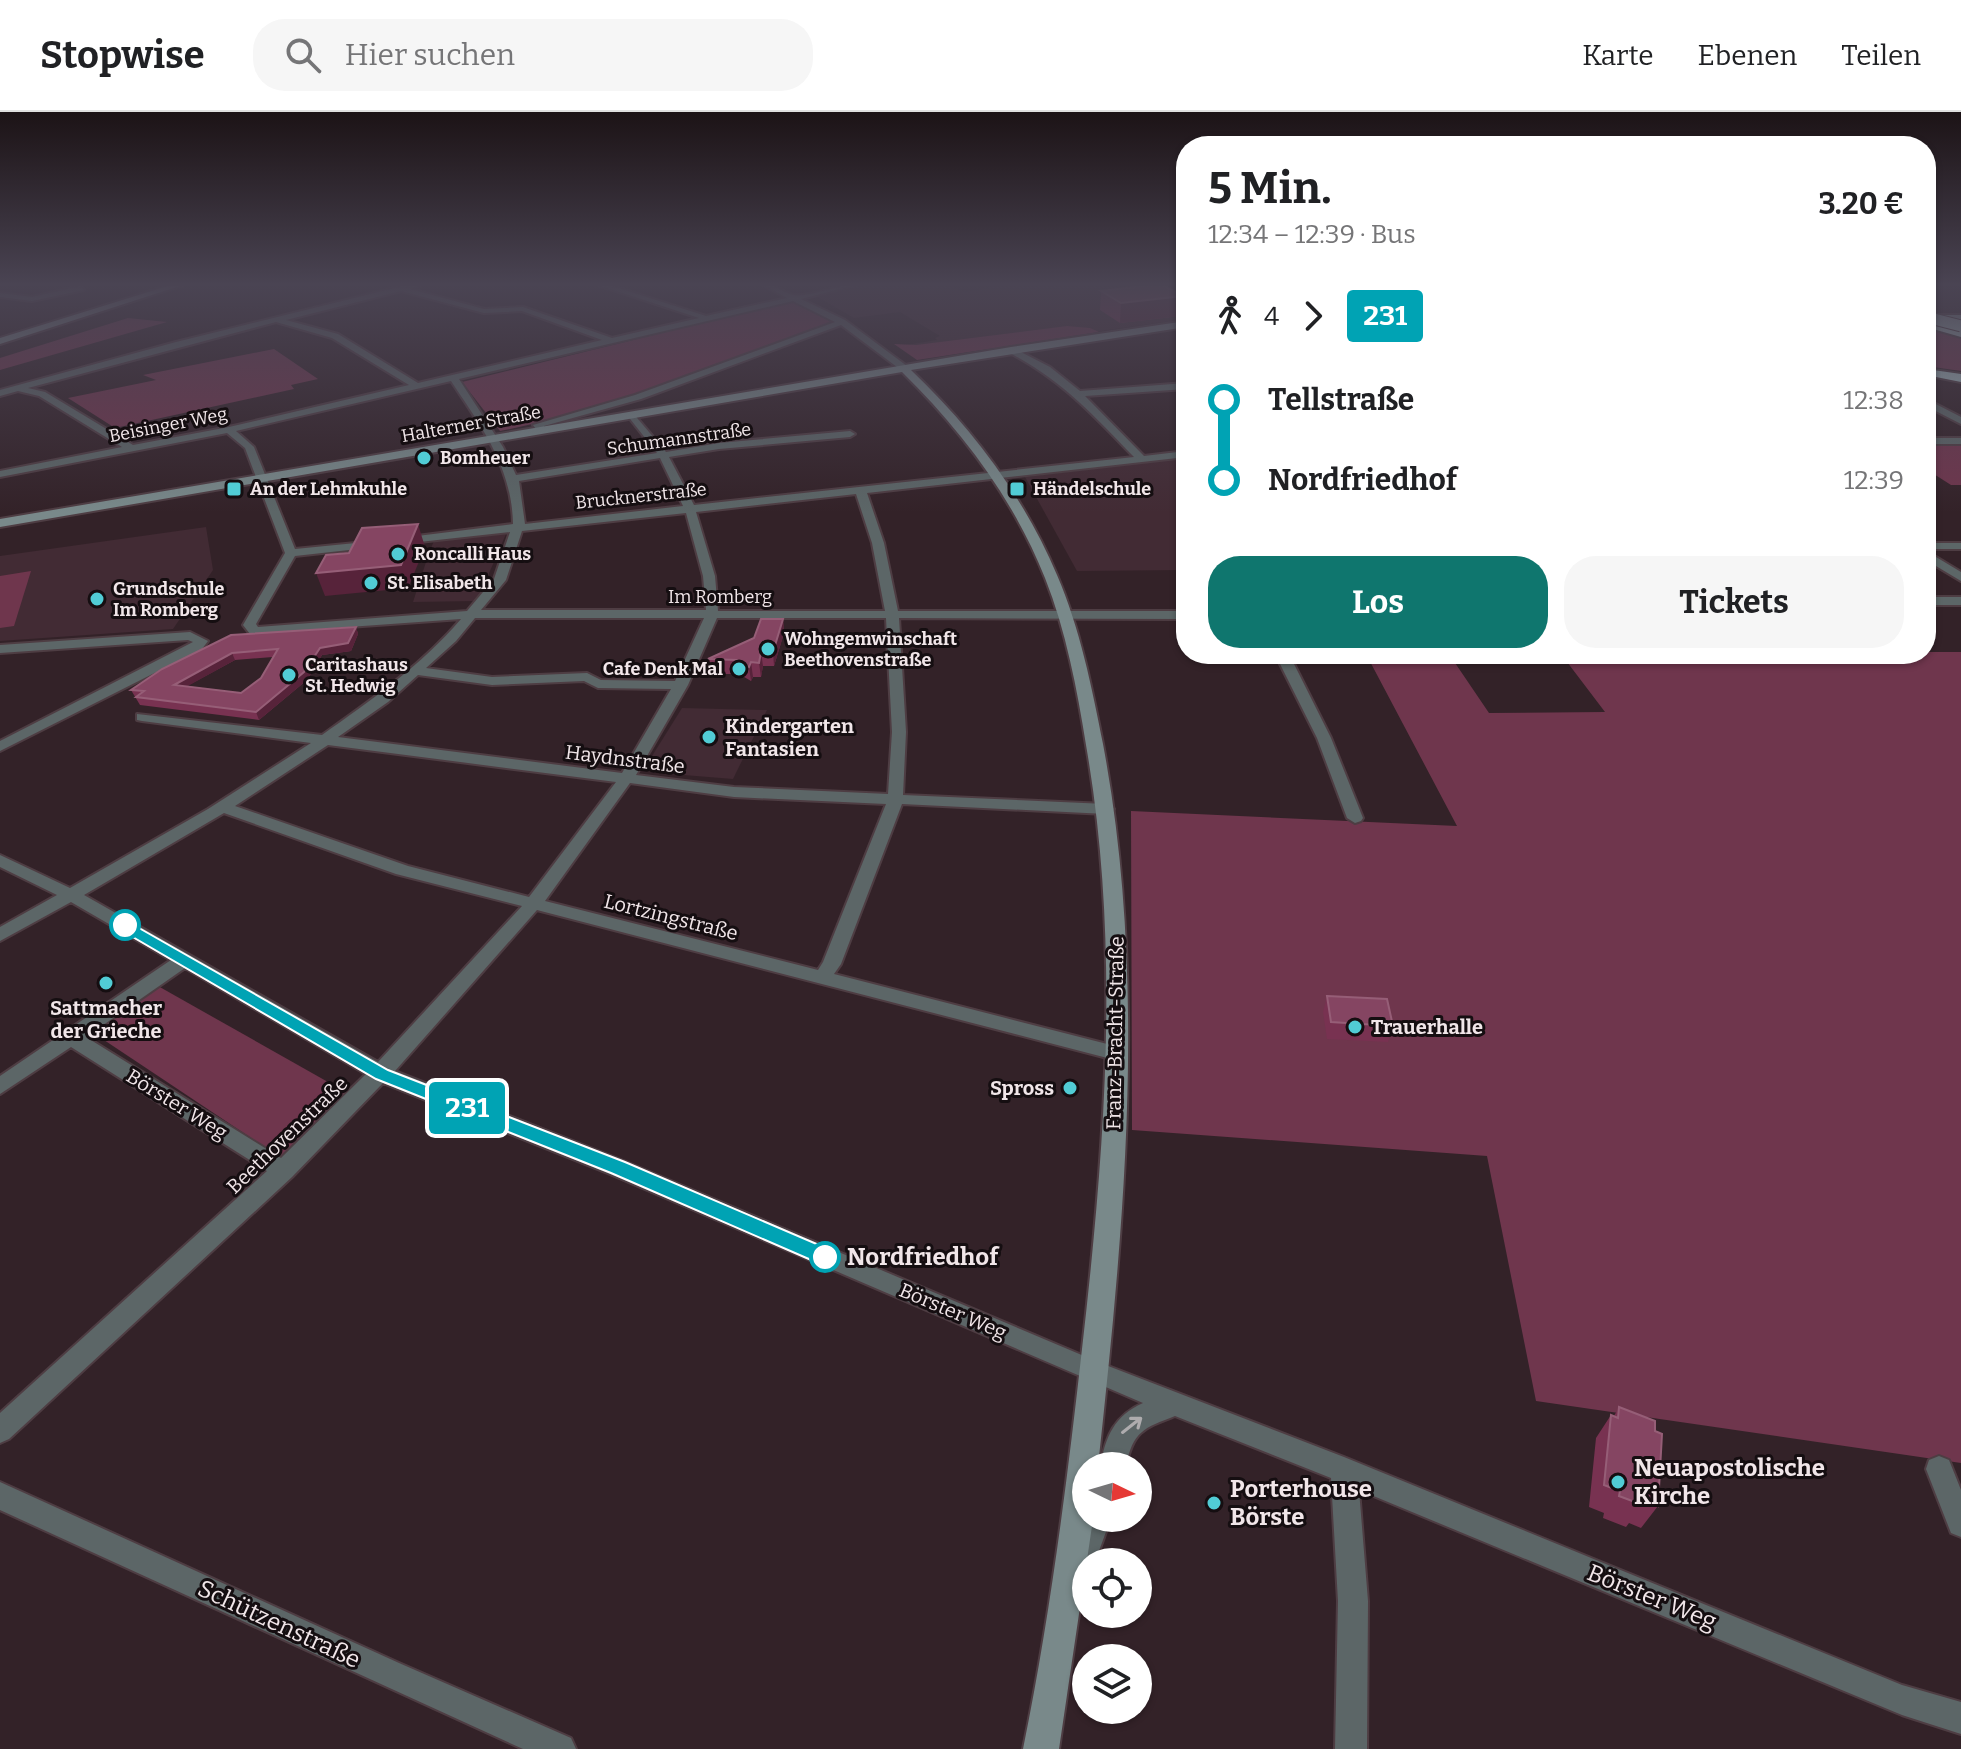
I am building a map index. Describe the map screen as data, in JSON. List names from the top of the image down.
{
  "streets": {
    "main road": ["Halterner Straße", "Franz-Bracht-Straße"],
    "street": [
      "Beisinger Weg",
      "Schumannstraße",
      "Brucknerstraße",
      "Im Romberg",
      "Haydnstraße",
      "Lortzingstraße",
      "Börster Weg",
      "Beethovenstraße",
      "Schützenstraße"
    ]
  },
  "crossings": [
    ["Halterner Straße", "Franz-Bracht-Straße"],
    ["Brucknerstraße", "Im Romberg"],
    ["Brucknerstraße", "Franz-Bracht-Straße"],
    ["Im Romberg", "Franz-Bracht-Straße"],
    ["Im Romberg", "Beethovenstraße"],
    ["Haydnstraße", "Franz-Bracht-Straße"],
    ["Haydnstraße", "Beethovenstraße"],
    ["Lortzingstraße", "Franz-Bracht-Straße"],
    ["Lortzingstraße", "Beethovenstraße"],
    ["Franz-Bracht-Straße", "Börster Weg"],
    ["Börster Weg", "Beethovenstraße"]
  ],
  "places": {
    "other": [
      "Bomheuer",
      "Roncalli Haus",
      "St. Elisabeth",
      "Grundschule Im Romberg",
      "Wohngemwinschaft Beethovenstraße",
      "Cafe Denk Mal",
      "Caritashaus St. Hedwig",
      "Kindergarten Fantasien",
      "Sattmacher der Grieche",
      "Trauerhalle",
      "Spross",
      "Nordfriedhof",
      "Neuapostolische Kirche",
      "Porterhouse Börste"
    ],
    "transit": ["An der Lehmkuhle", "Händelschule"]
  },
  "lines": ["bus line 231"],
  "north": "right",
  "page": {
    "header": "Stopwise",
    "search": "Hier suchen",
    "nav": ["Karte", "Ebenen", "Teilen"],
    "on_map": "231",
    "heading": ["5 Min.", "12:34 – 12:39 · Bus", "3.20 €"],
    "legs": ["4", "231"],
    "list": [
      {
        "name": "Tellstraße",
        "value": "12:38"
      },
      {
        "name": "Nordfriedhof",
        "value": "12:39"
      }
    ],
    "buttons": ["Los", "Tickets"]
  }
}
